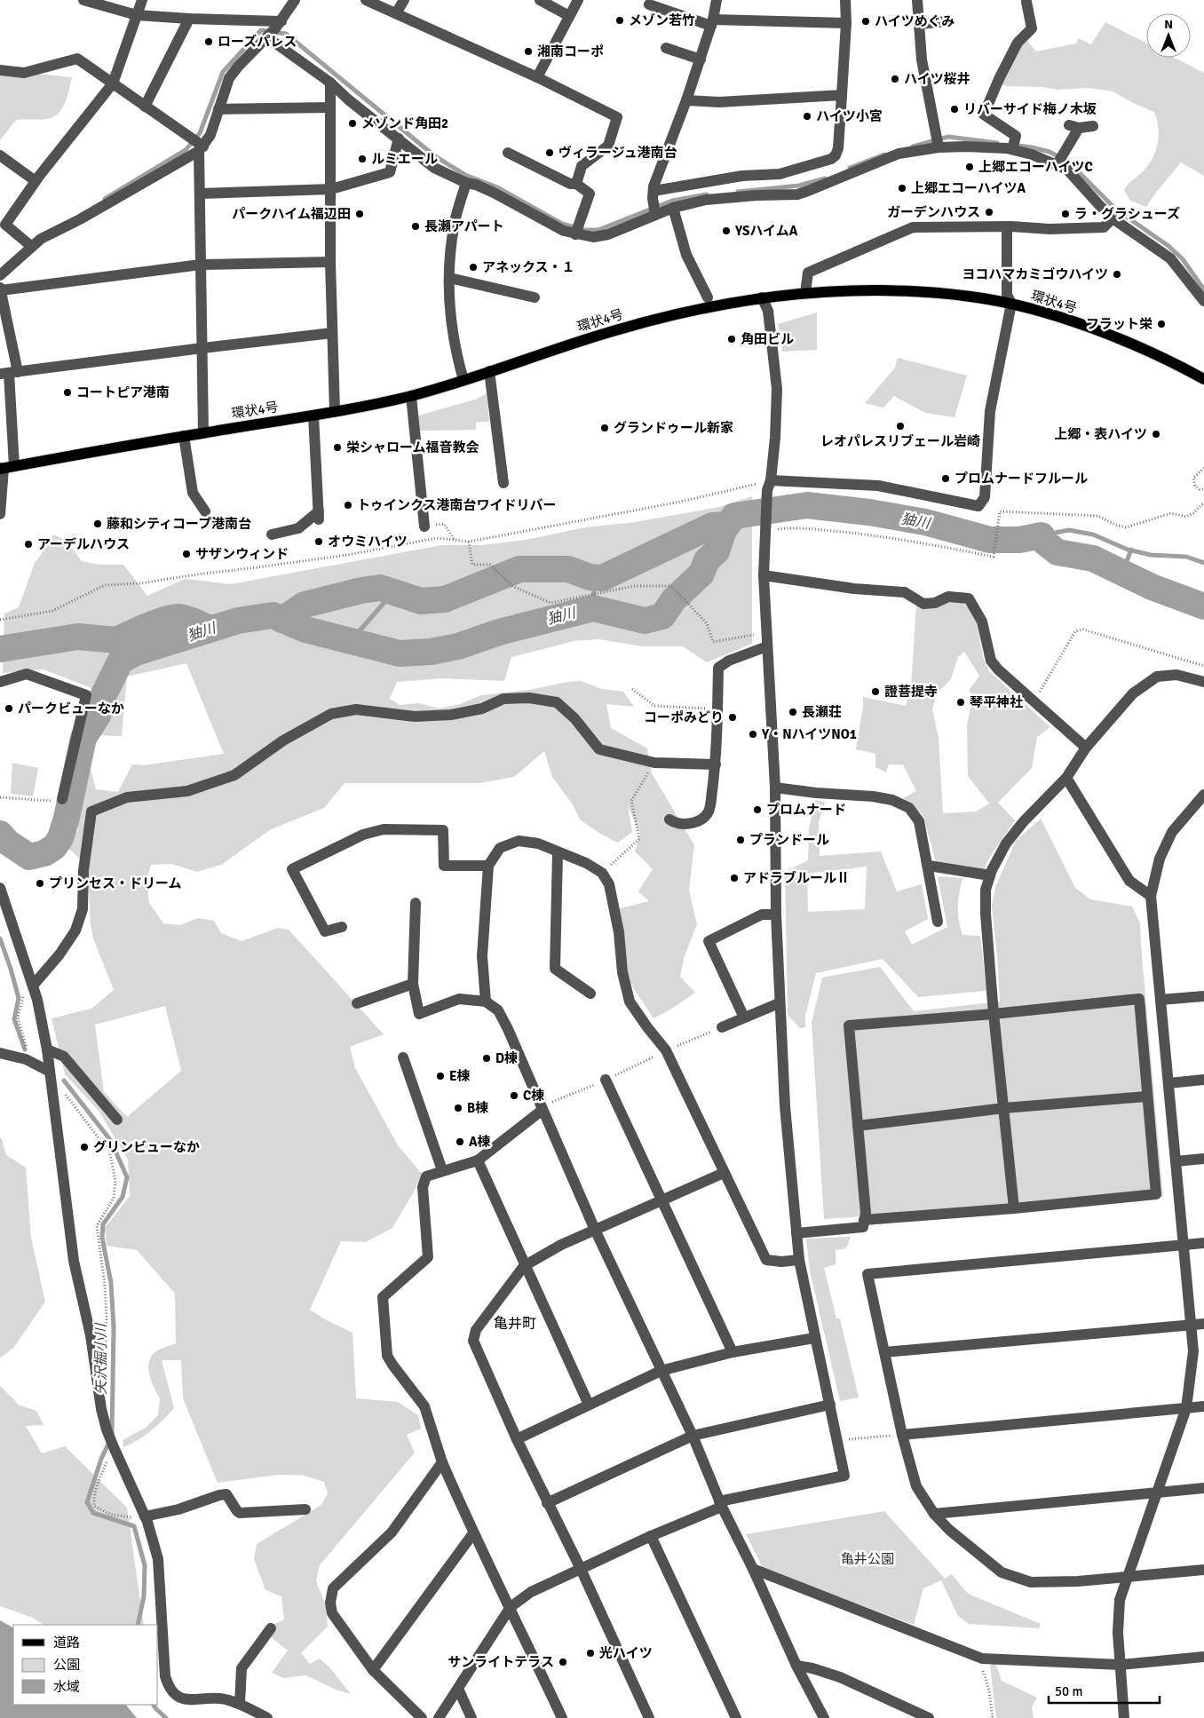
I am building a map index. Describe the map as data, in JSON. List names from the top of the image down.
{
  "streets": {
    "main road": ["環状4号"]
  },
  "districts": ["亀井町"],
  "water": ["㹨川", "矢沢掘小川"],
  "parks": ["亀井公園"],
  "places": [
    "メゾン若竹",
    "ハイツめぐみ",
    "ローズパレス",
    "湘南コーポ",
    "ハイツ桜井",
    "リバーサイド梅ノ木坂",
    "ハイツ小宮",
    "メゾンド角田2",
    "ヴィラージュ港南台",
    "ルミエール",
    "上郷エコーハイツC",
    "上郷エコーハイツA",
    "ガーデンハウス",
    "パークハイム福辺田",
    "ラ・グラシューズ",
    "長瀬アパート",
    "YSハイムA",
    "アネックス・１",
    "ヨコハマカミゴウハイツ",
    "フラット栄",
    "角田ビル",
    "コートピア港南",
    "レオパレスリブェール岩崎",
    "グランドゥール新家",
    "上郷・表ハイツ",
    "栄シャローム福音教会",
    "プロムナードフルール",
    "トゥインクス港南台ワイドリバー",
    "藤和シティコープ港南台",
    "オウミハイツ",
    "アーデルハウス",
    "サザンウィンド",
    "證菩提寺",
    "琴平神社",
    "パークビューなか",
    "長瀬荘",
    "コーポみどり",
    "Y・NハイツNO1",
    "プロムナード",
    "プランドール",
    "アドラブルールⅡ",
    "プリンセス・ドリーム",
    "D棟",
    "E棟",
    "C棟",
    "B棟",
    "A棟",
    "グリンビューなか",
    "光ハイツ",
    "サンライトテラス"
  ],
  "legend": ["道路", "公園", "水域"],
  "scale_bar": "50 m",
  "north": "top"
}
